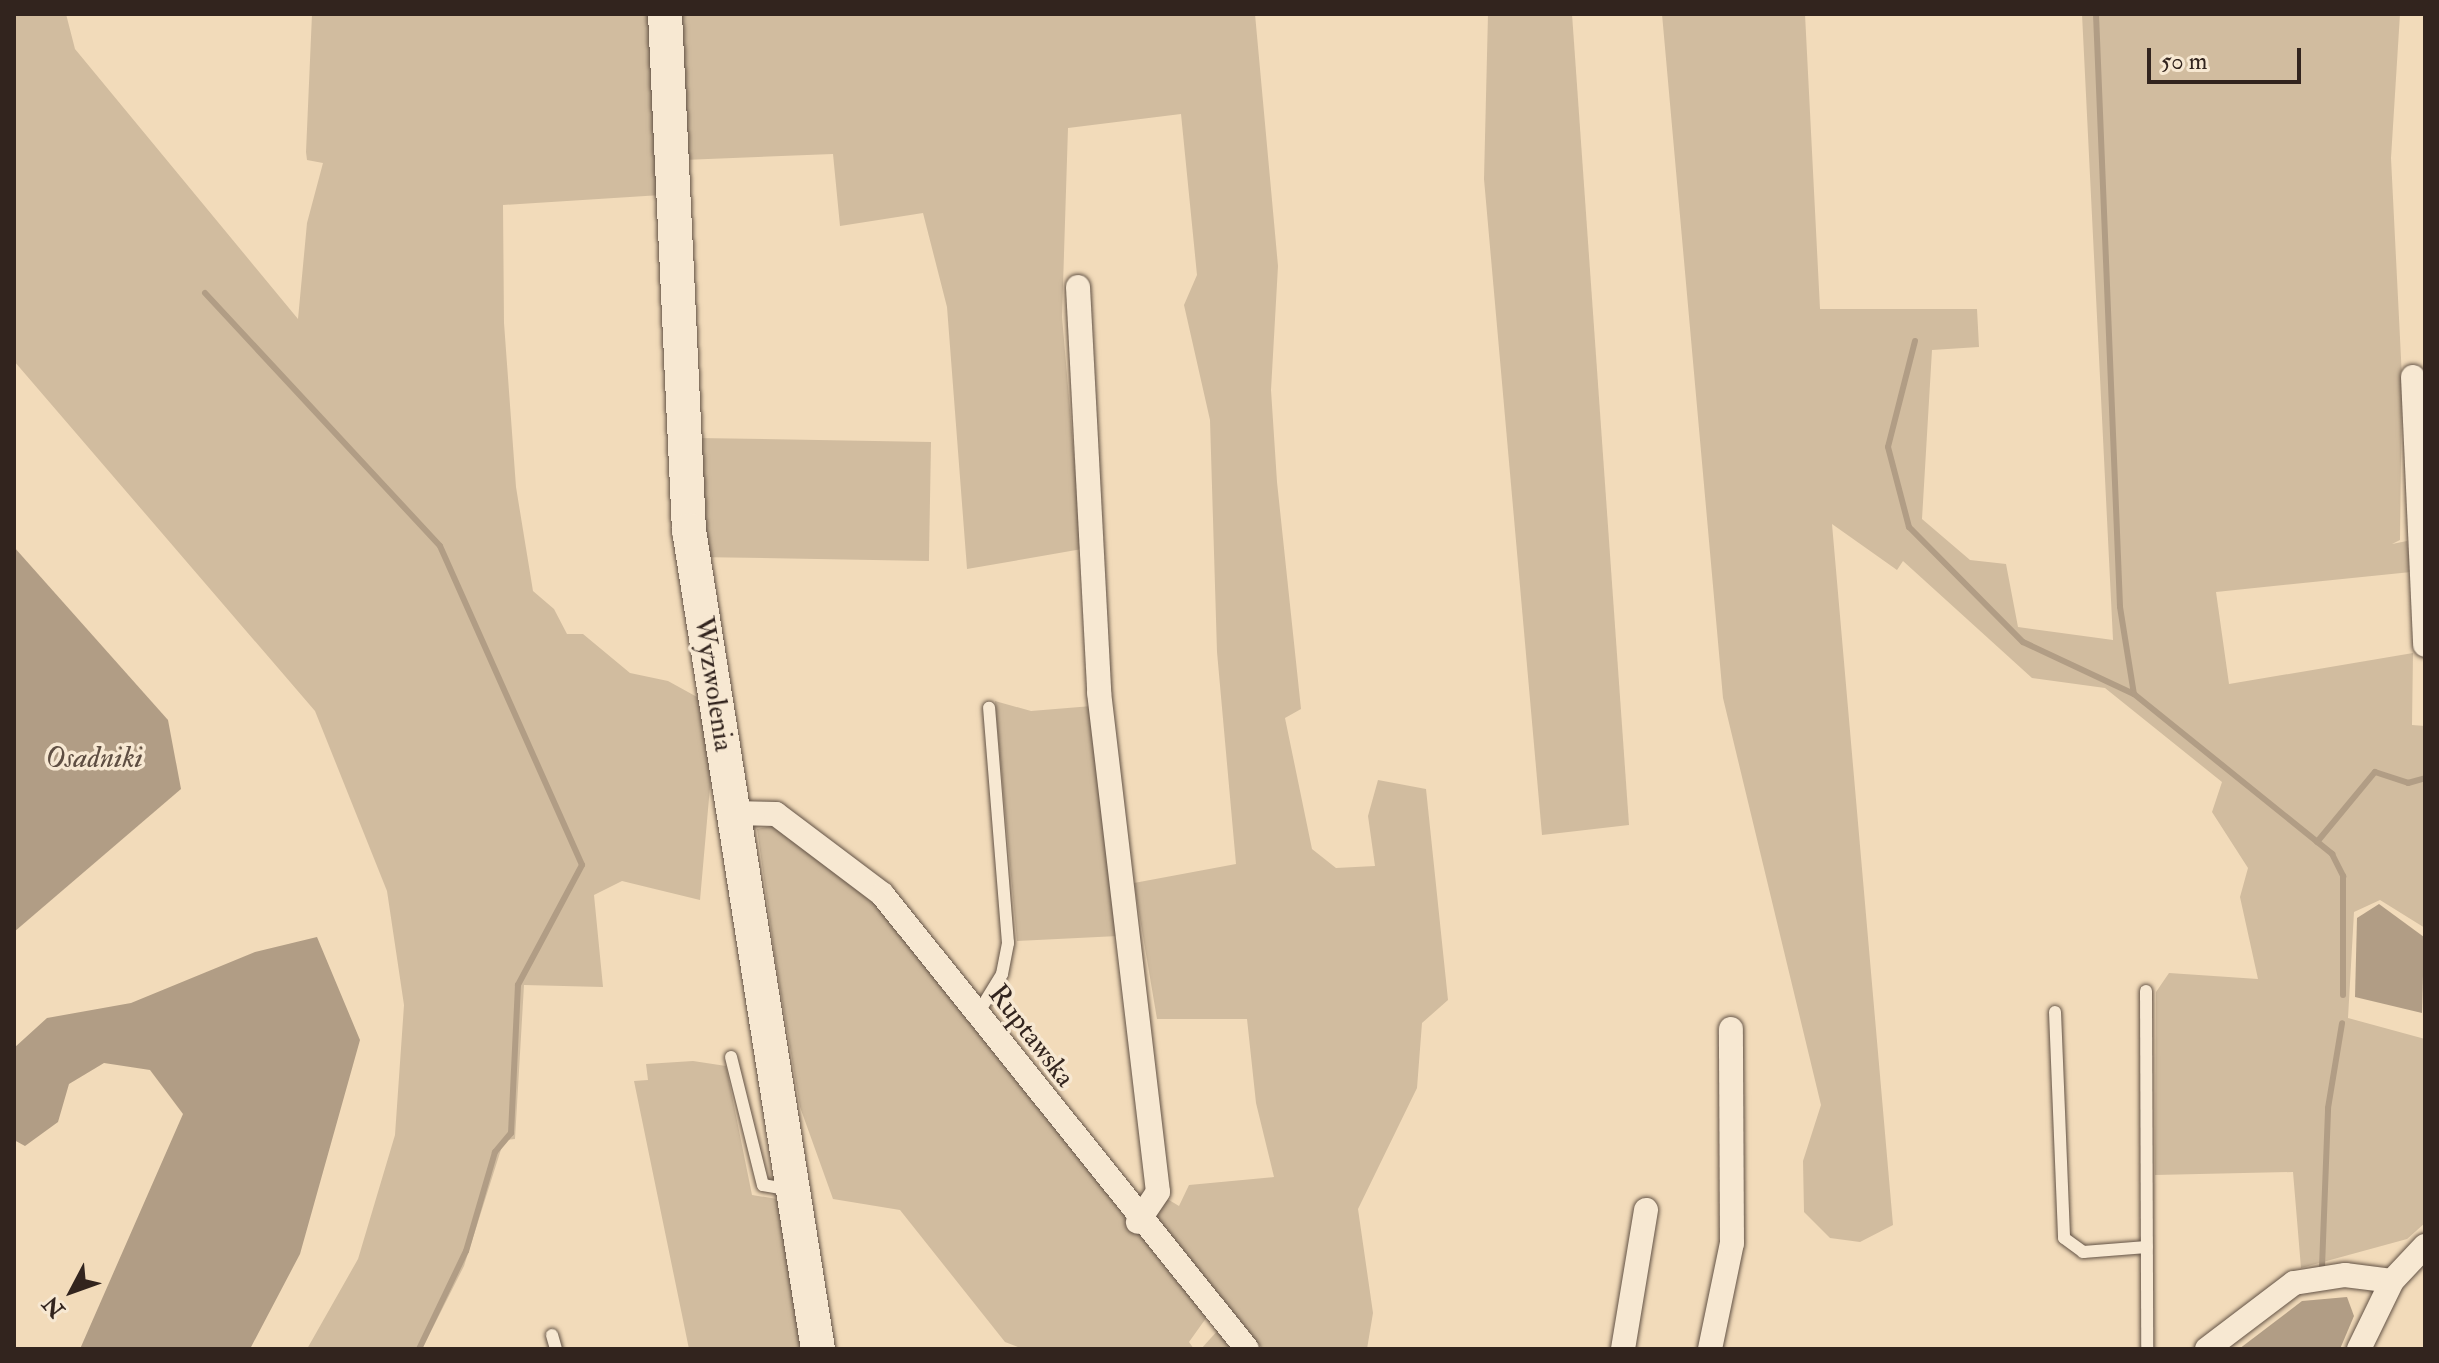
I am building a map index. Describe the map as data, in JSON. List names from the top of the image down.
{
  "streets": {
    "street": ["Wyzwolenia", "Ruptawska"]
  },
  "crossings": [
    ["Wyzwolenia", "Ruptawska"]
  ],
  "water": ["Osadniki"],
  "scale_bar": "50 m",
  "north": "bottom left"
}
